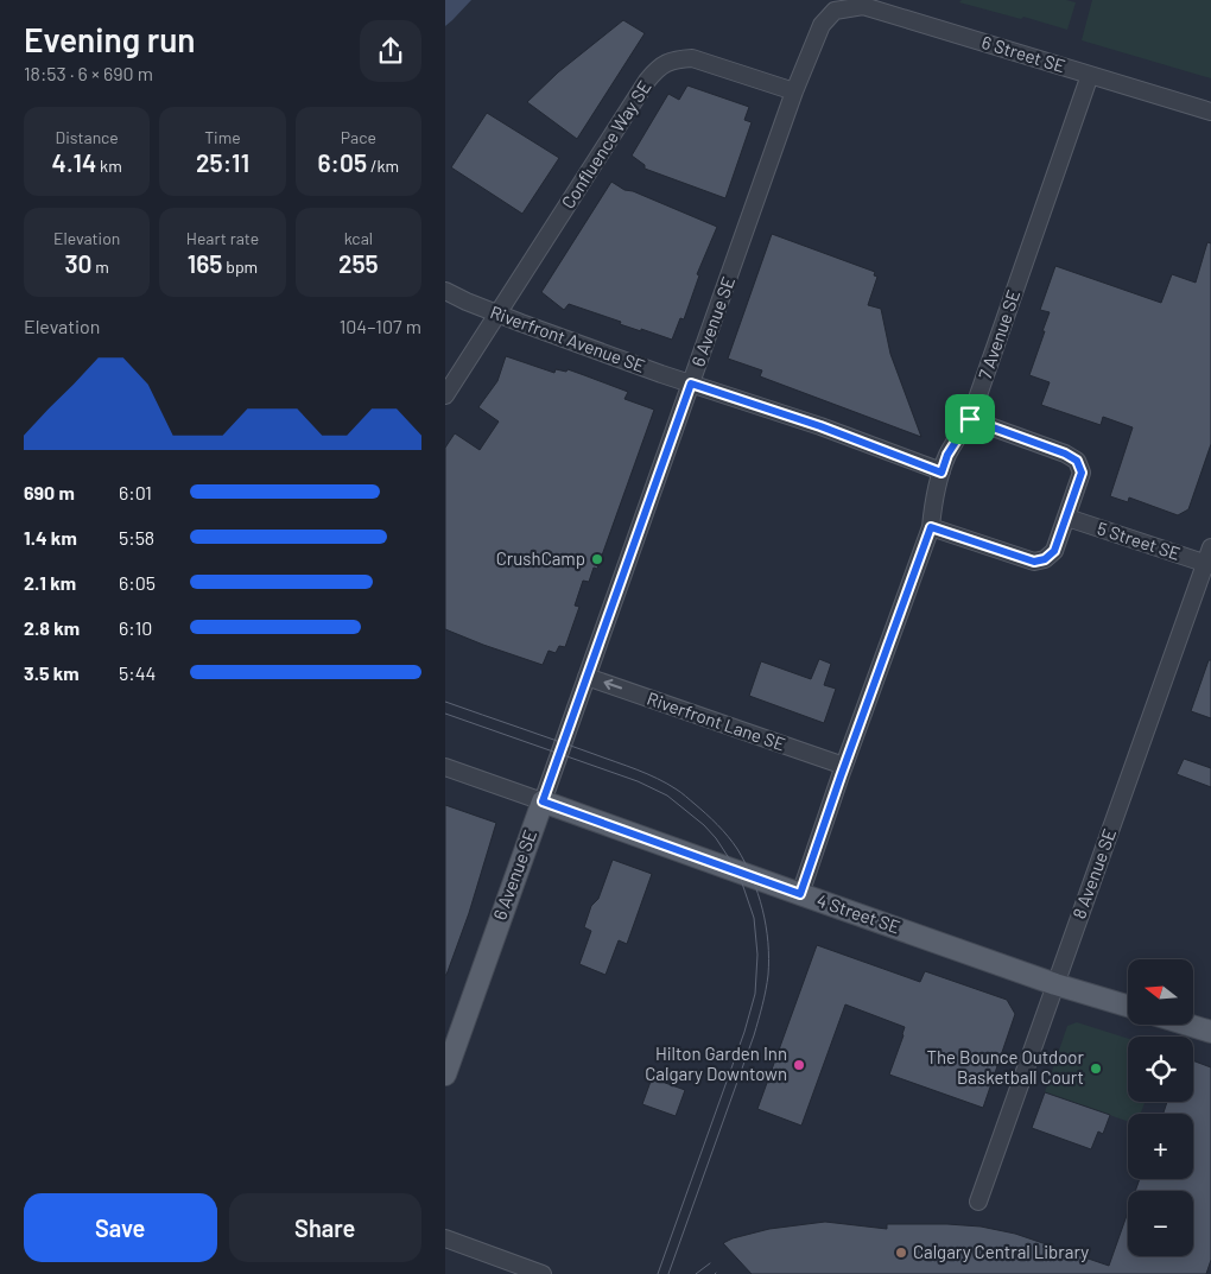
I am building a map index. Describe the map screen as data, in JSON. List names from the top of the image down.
{
  "streets": {
    "main road": ["6 Avenue SE", "4 Street SE"],
    "street": [
      "6 Street SE",
      "Confluence Way SE",
      "7 Avenue SE",
      "Riverfront Avenue SE",
      "5 Street SE",
      "Riverfront Lane SE",
      "8 Avenue SE"
    ]
  },
  "crossings": [
    ["6 Street SE", "6 Avenue SE"],
    ["6 Street SE", "7 Avenue SE"],
    ["Confluence Way SE", "6 Avenue SE"],
    ["Confluence Way SE", "Riverfront Avenue SE"],
    ["6 Avenue SE", "Riverfront Avenue SE"],
    ["6 Avenue SE", "Riverfront Lane SE"],
    ["6 Avenue SE", "4 Street SE"],
    ["7 Avenue SE", "5 Street SE"],
    ["7 Avenue SE", "Riverfront Lane SE"],
    ["7 Avenue SE", "4 Street SE"],
    ["5 Street SE", "8 Avenue SE"],
    ["8 Avenue SE", "4 Street SE"]
  ],
  "one_way": ["Riverfront Lane SE"],
  "places": [
    "CrushCamp",
    "Hilton Garden Inn Calgary Downtown",
    "The Bounce Outdoor Basketball Court",
    "Calgary Central Library"
  ],
  "north": "left",
  "page": {
    "heading": ["Evening run", "18:53 · 6 × 690 m"],
    "stats": [
      ["Distance", "4.14 km"],
      ["Time", "25:11"],
      ["Pace", "6:05 /km"],
      ["Elevation", "30 m"],
      ["Heart rate", "165 bpm"],
      ["kcal", "255"]
    ],
    "chart": ["Elevation", "104–107 m"],
    "list": [
      {
        "name": "690 m",
        "note": "6:01"
      },
      {
        "name": "1.4 km",
        "note": "5:58"
      },
      {
        "name": "2.1 km",
        "note": "6:05"
      },
      {
        "name": "2.8 km",
        "note": "6:10"
      },
      {
        "name": "3.5 km",
        "note": "5:44"
      }
    ],
    "map_buttons": ["+", "−"],
    "buttons": ["Save", "Share"]
  }
}
